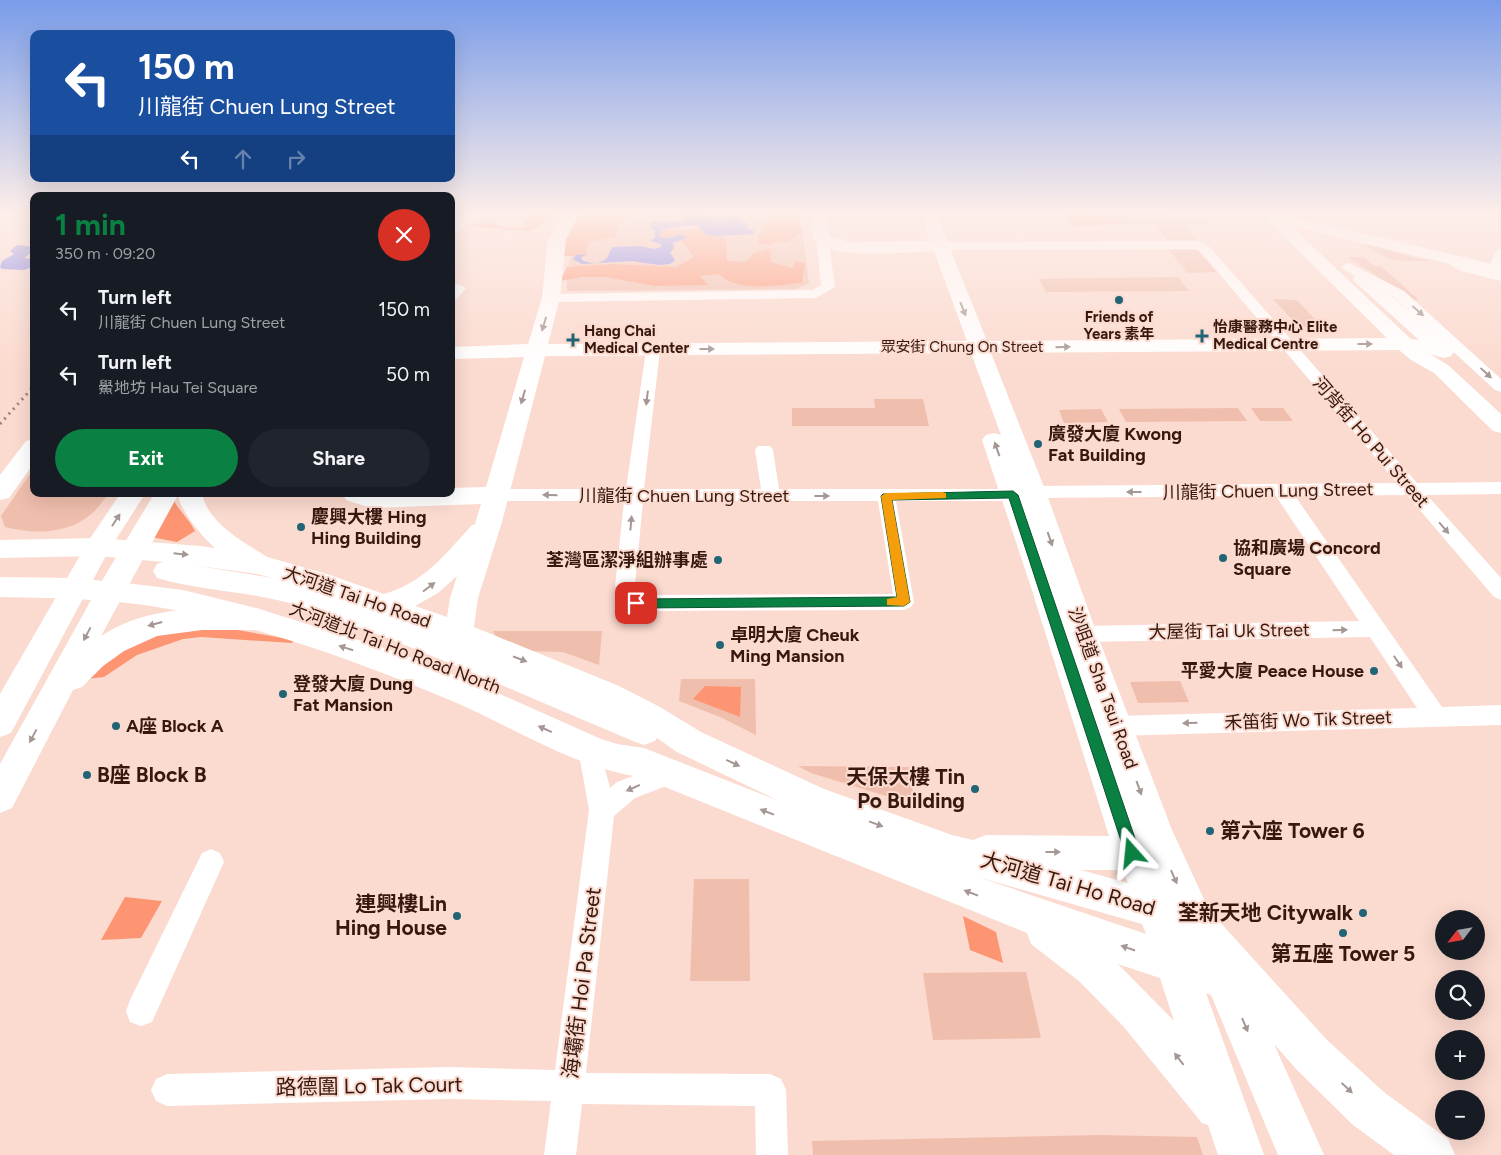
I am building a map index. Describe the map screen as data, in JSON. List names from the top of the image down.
{
  "streets": {
    "main road": [
      "眾安街 Chung On Street",
      "川龍街 Chuen Lung Street",
      "大河道 Tai Ho Road",
      "大河道北 Tai Ho Road North",
      "沙咀道 Sha Tsui Road"
    ],
    "street": [
      "河背街 Ho Pui Street",
      "大屋街 Tai Uk Street",
      "禾笛街 Wo Tik Street",
      "海壩街 Hoi Pa Street",
      "路德圍 Lo Tak Court"
    ]
  },
  "crossings": [
    ["眾安街 Chung On Street", "河背街 Ho Pui Street"],
    ["眾安街 Chung On Street", "沙咀道 Sha Tsui Road"],
    ["河背街 Ho Pui Street", "川龍街 Chuen Lung Street"],
    ["川龍街 Chuen Lung Street", "沙咀道 Sha Tsui Road"],
    ["大河道 Tai Ho Road", "大河道北 Tai Ho Road North"],
    ["大河道 Tai Ho Road", "沙咀道 Sha Tsui Road"],
    ["大河道 Tai Ho Road", "海壩街 Hoi Pa Street"],
    ["大屋街 Tai Uk Street", "沙咀道 Sha Tsui Road"],
    ["沙咀道 Sha Tsui Road", "禾笛街 Wo Tik Street"],
    ["海壩街 Hoi Pa Street", "路德圍 Lo Tak Court"]
  ],
  "one_way": ["眾安街 Chung On Street", "大屋街 Tai Uk Street", "禾笛街 Wo Tik Street"],
  "places": {
    "other": [
      "Friends of Years 素年",
      "廣發大廈 Kwong Fat Building",
      "慶興大樓 Hing Hing Building",
      "協和廣場 Concord Square",
      "荃灣區潔淨組辦事處",
      "卓明大廈 Cheuk Ming Mansion",
      "平愛大廈 Peace House",
      "登發大廈 Dung Fat Mansion",
      "A座 Block A",
      "B座 Block B",
      "天保大樓 Tin Po Building",
      "第六座 Tower 6",
      "荃新天地 Citywalk",
      "連興樓Lin Hing House",
      "第五座 Tower 5"
    ],
    "health": ["怡康醫務中心 Elite Medical Centre", "Hang Chai Medical Center"]
  },
  "north": "bottom left",
  "page": {
    "turn": ["150 m", "川龍街 Chuen Lung Street"],
    "heading": ["1 min", "350 m · 09:20"],
    "list": [
      {
        "name": "Turn left",
        "note": "川龍街 Chuen Lung Street",
        "value": "150 m"
      },
      {
        "name": "Turn left",
        "note": "鱟地坊 Hau Tei Square",
        "value": "50 m"
      }
    ],
    "buttons": ["Exit", "Share"],
    "map_buttons": ["+", "−"]
  }
}
